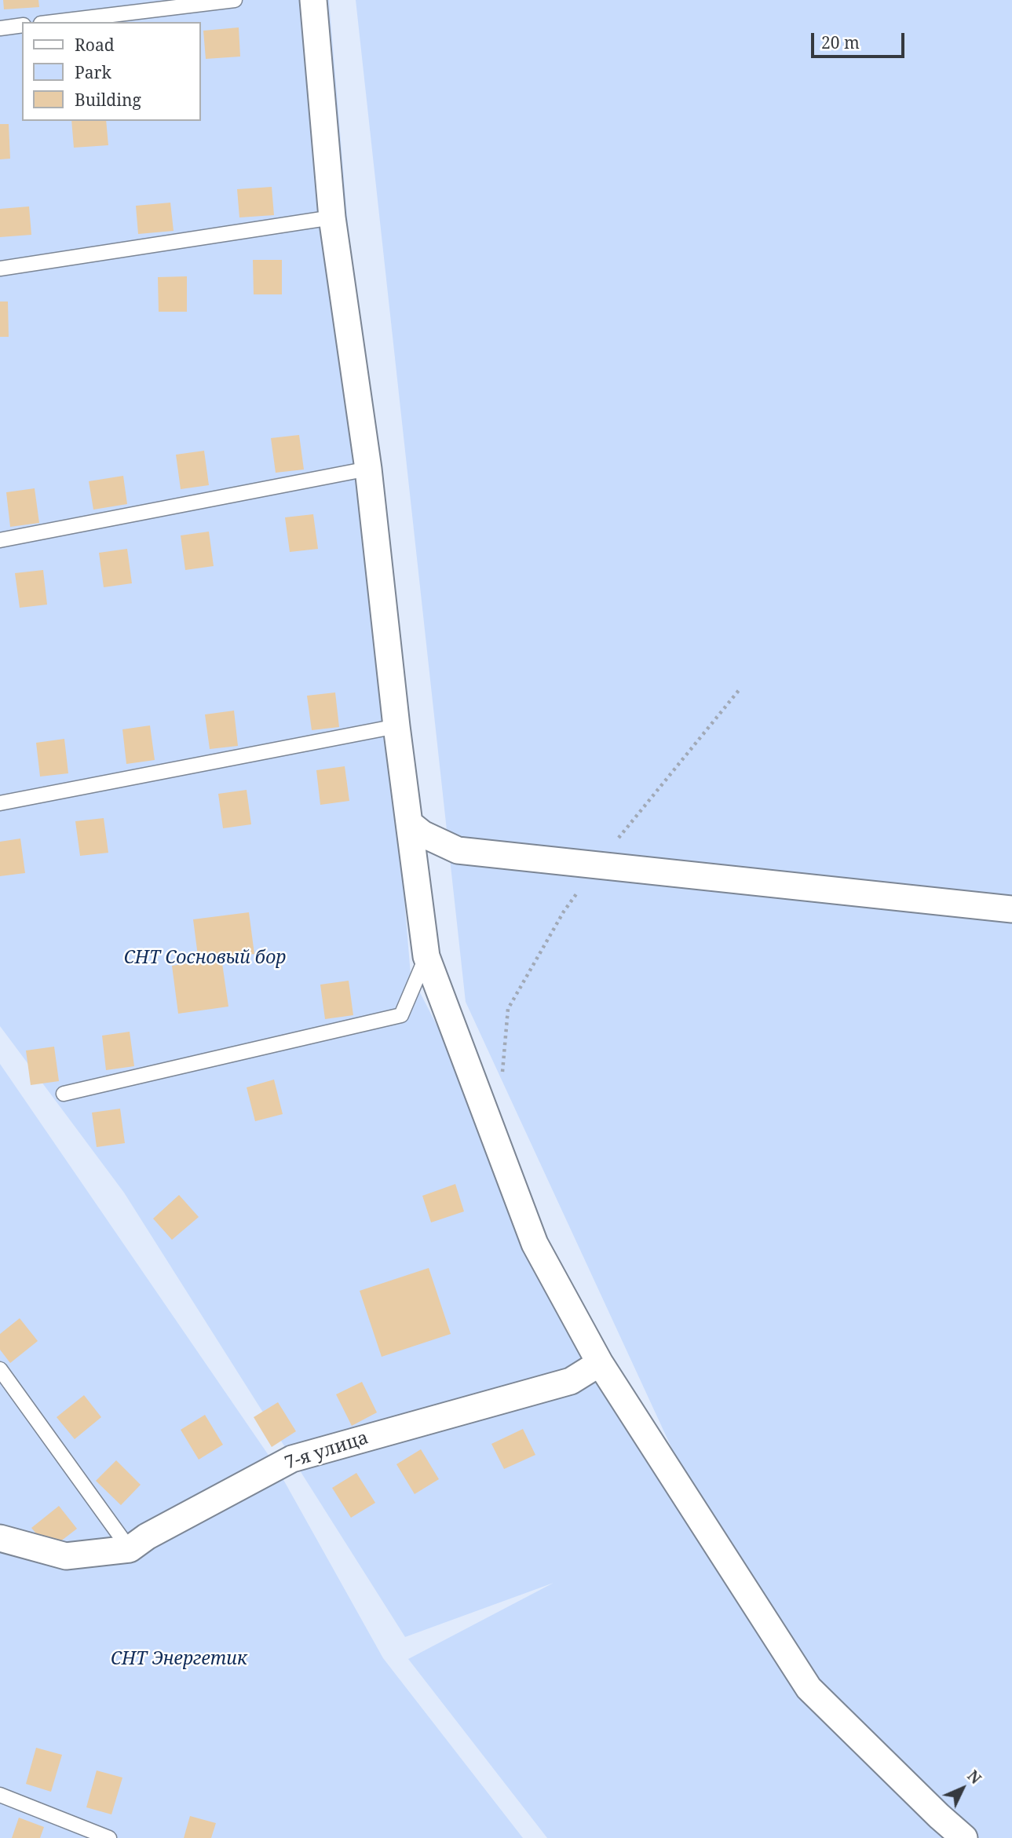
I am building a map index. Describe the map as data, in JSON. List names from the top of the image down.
{
  "streets": {
    "street": ["7-я улица"]
  },
  "parks": ["СНТ Сосновый бор", "СНТ Энергетик"],
  "legend": ["Road", "Park", "Building"],
  "scale_bar": "20 m",
  "north": "top right"
}
